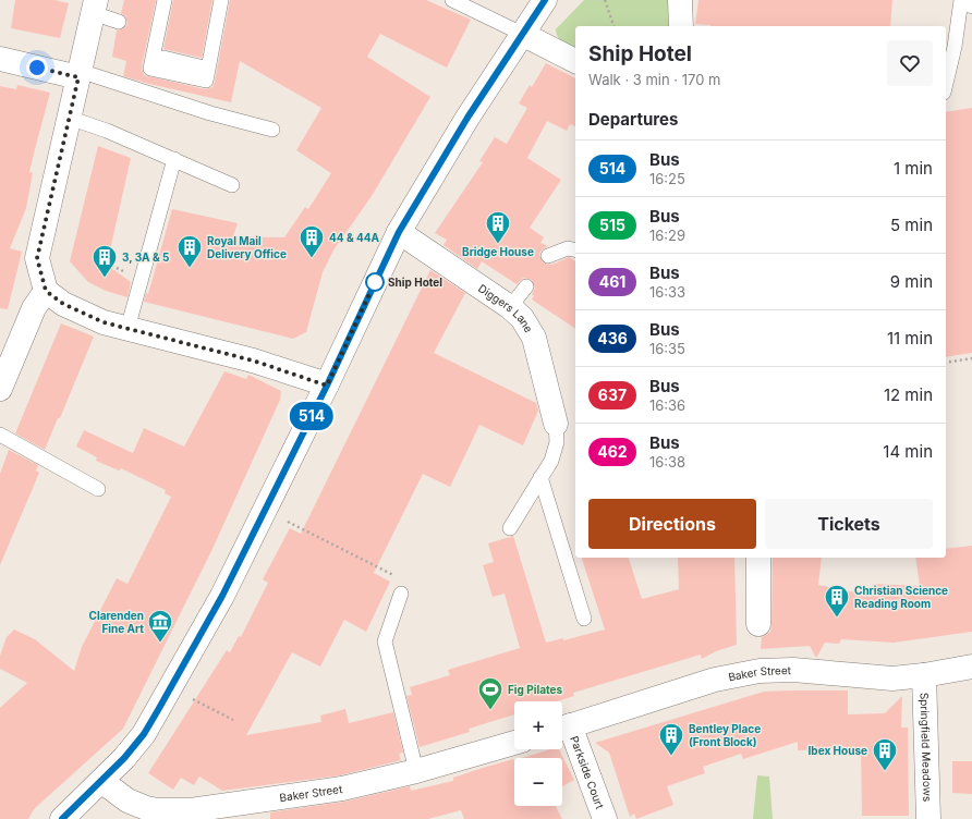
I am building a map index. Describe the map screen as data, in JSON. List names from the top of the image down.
{
  "streets": {
    "street": [
      "Diggers Lane",
      "Baker Street",
      "Springfield Meadows",
      "Parkside Court"
    ]
  },
  "crossings": [
    ["Baker Street", "Springfield Meadows"],
    ["Baker Street", "Parkside Court"]
  ],
  "places": {
    "building": [
      "Bridge House",
      "44 & 44A",
      "Royal Mail Delivery Office",
      "3, 3A & 5",
      "Christian Science Reading Room",
      "Bentley Place (Front Block)",
      "Ibex House"
    ],
    "other": ["Ship Hotel"],
    "museum": ["Clarenden Fine Art"],
    "sports": ["Fig Pilates"]
  },
  "lines": ["bus line 514"],
  "page": {
    "on_map": "514",
    "heading": [
      ["Ship Hotel", "Walk · 3 min · 170 m"],
      "Departures"
    ],
    "list": [
      {
        "mark": "514",
        "name": "Bus",
        "note": "16:25",
        "value": "1 min"
      },
      {
        "mark": "515",
        "name": "Bus",
        "note": "16:29",
        "value": "5 min"
      },
      {
        "mark": "461",
        "name": "Bus",
        "note": "16:33",
        "value": "9 min"
      },
      {
        "mark": "436",
        "name": "Bus",
        "note": "16:35",
        "value": "11 min"
      },
      {
        "mark": "637",
        "name": "Bus",
        "note": "16:36",
        "value": "12 min"
      },
      {
        "mark": "462",
        "name": "Bus",
        "note": "16:38",
        "value": "14 min"
      }
    ],
    "buttons": ["Directions", "Tickets"],
    "map_buttons": ["+", "−"]
  }
}
